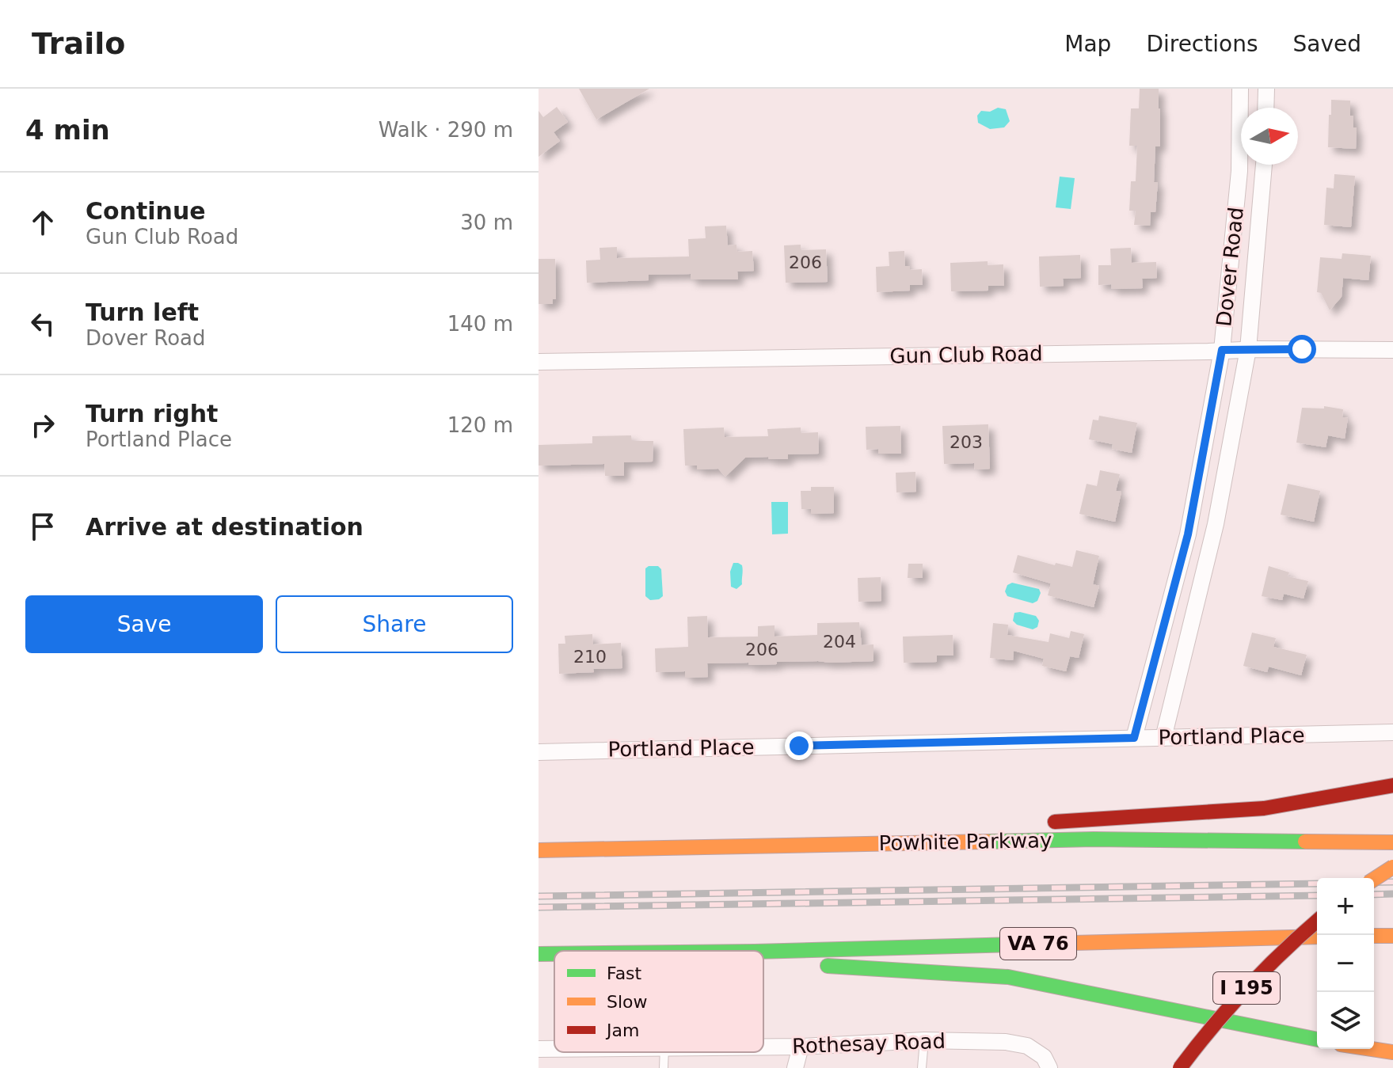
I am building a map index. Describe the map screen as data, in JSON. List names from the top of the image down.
{
  "streets": {
    "highway": ["Powhite Parkway", "VA 76", "I 195"],
    "street": [
      "Dover Road",
      "Gun Club Road",
      "Portland Place",
      "Rothesay Road"
    ]
  },
  "crossings": [
    ["Dover Road", "Gun Club Road"],
    ["Dover Road", "Portland Place"]
  ],
  "house_numbers": [
    "206",
    "203",
    "204",
    "206",
    "210"
  ],
  "legend": ["Fast", "Slow", "Jam"],
  "north": "right",
  "page": {
    "header": "Trailo",
    "nav": ["Map", "Directions", "Saved"],
    "heading": ["4 min", "Walk · 290 m"],
    "list": [
      ["Continue", "Gun Club Road", "30 m"],
      ["Turn left", "Dover Road", "140 m"],
      ["Turn right", "Portland Place", "120 m"],
      "Arrive at destination"
    ],
    "buttons": ["Save", "Share"],
    "map_buttons": ["+", "−"]
  }
}
